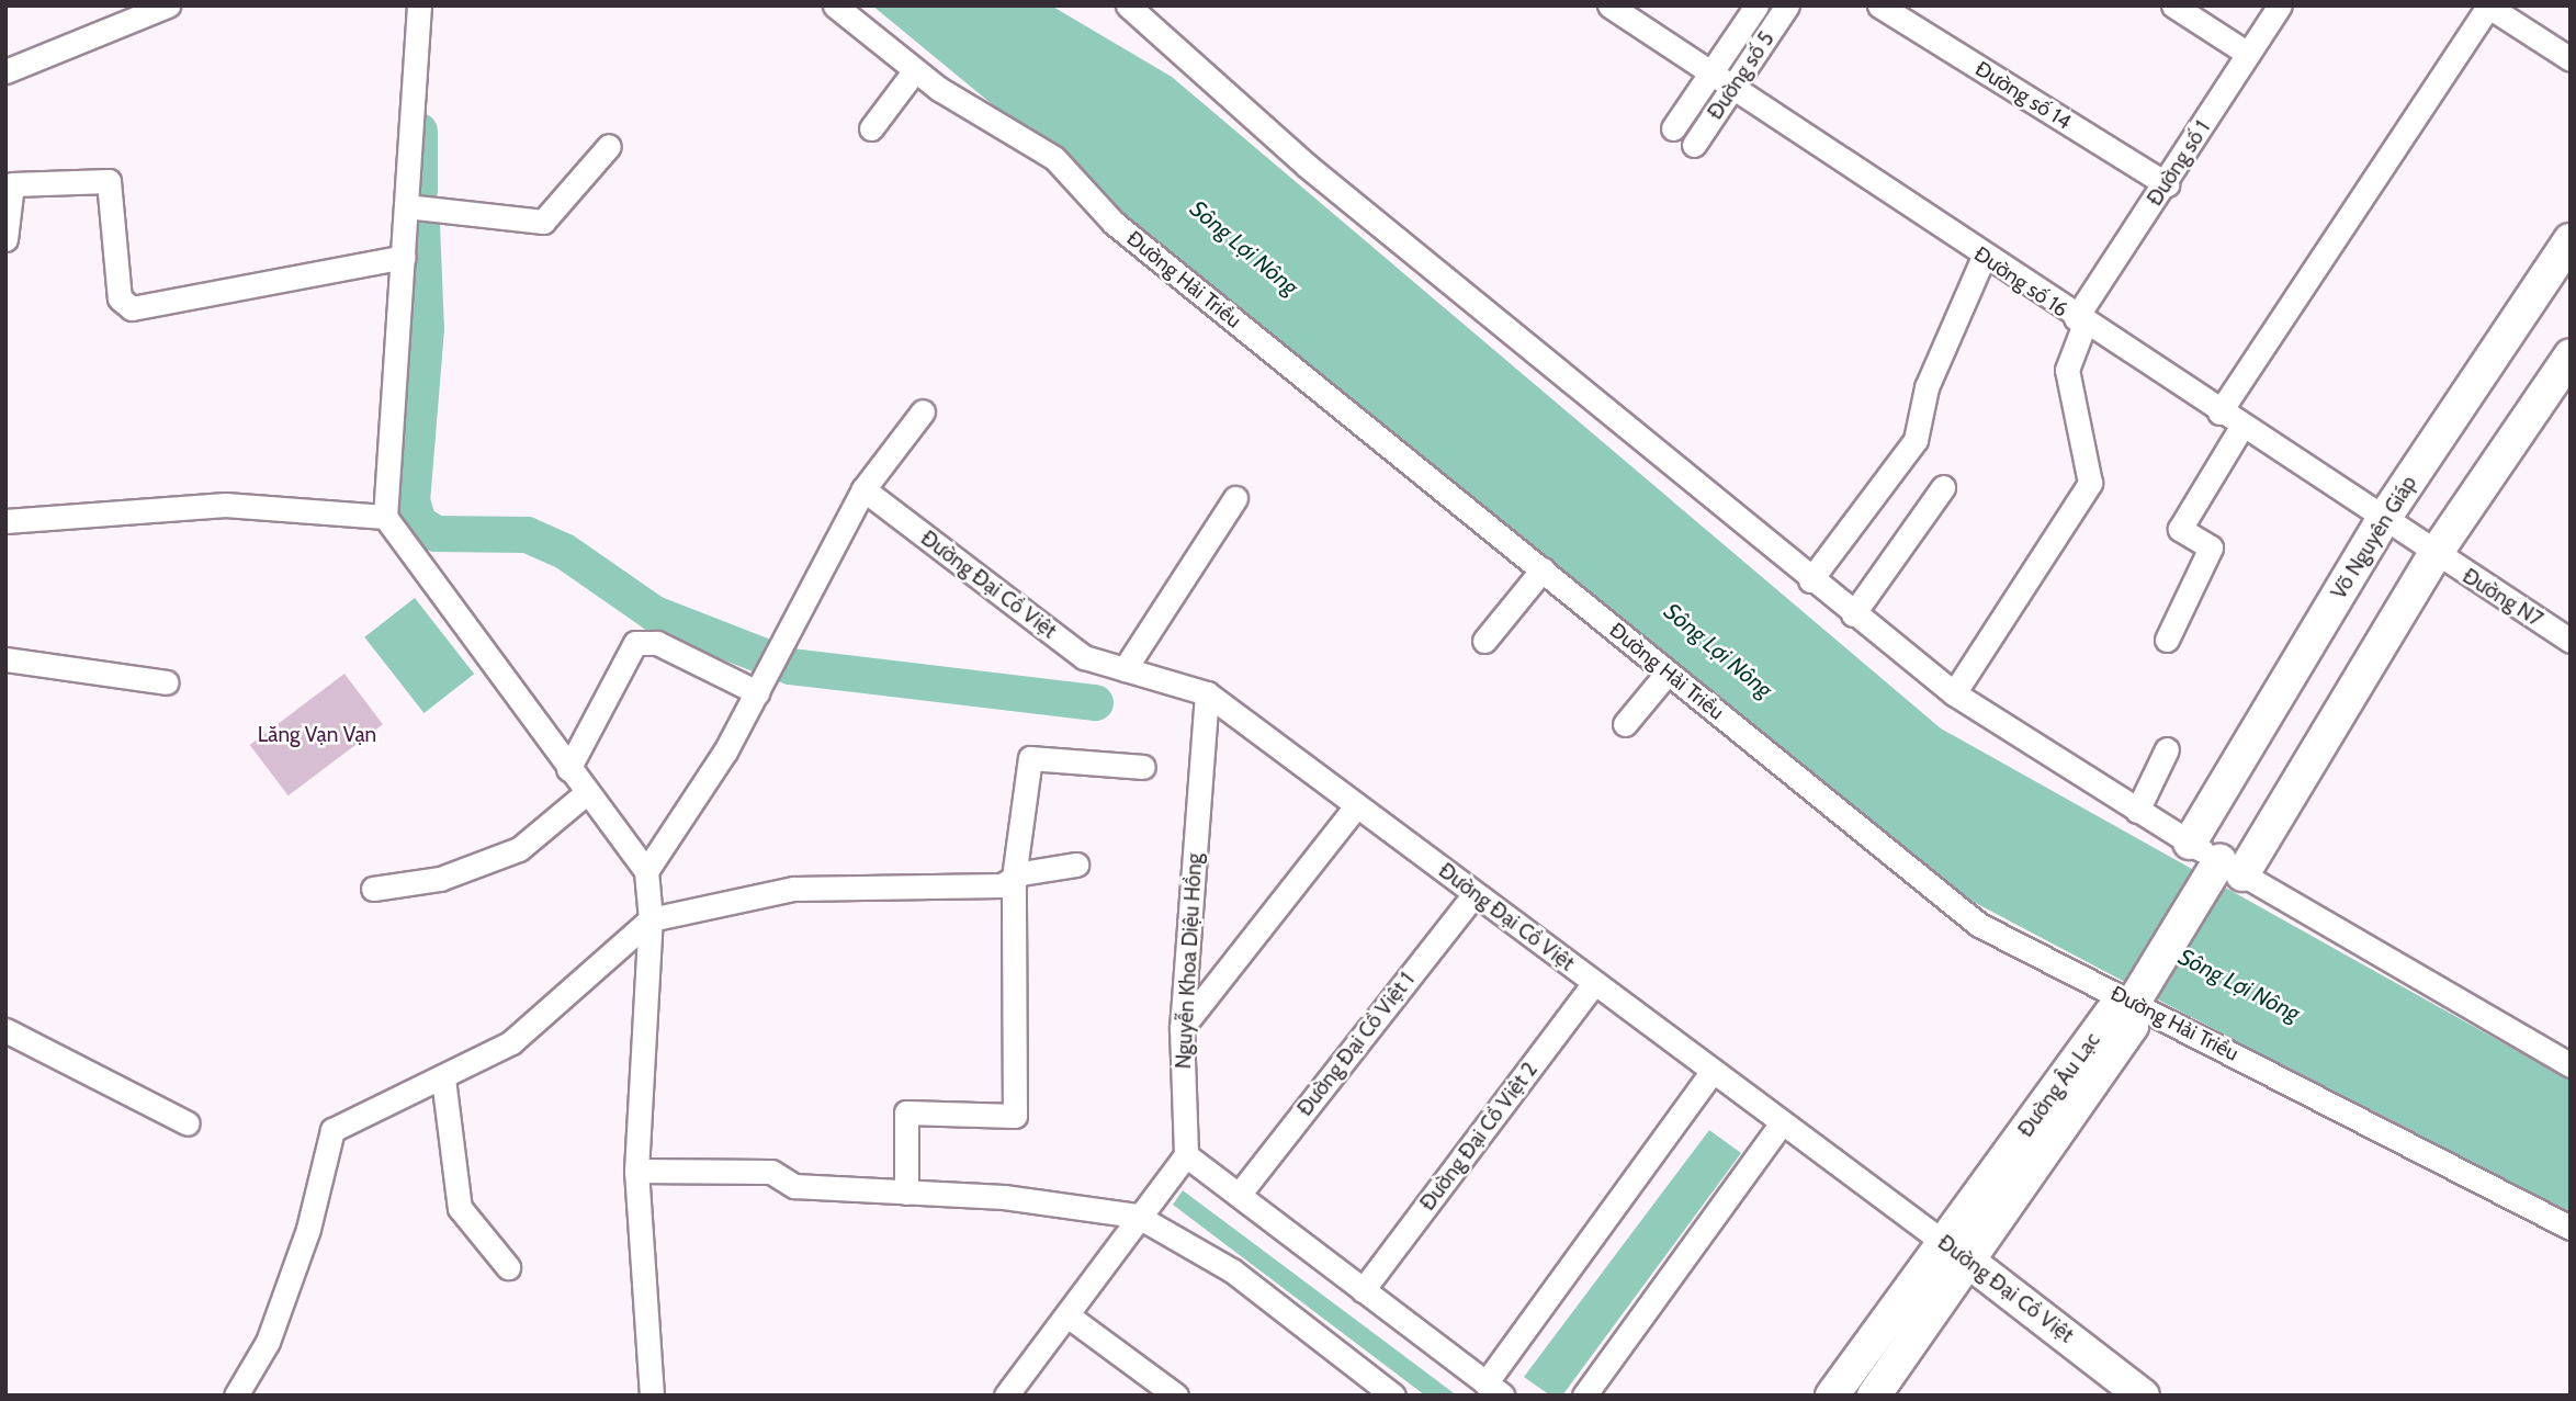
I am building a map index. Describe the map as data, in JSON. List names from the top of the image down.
{
  "streets": {
    "street": [
      "Đường số 5",
      "Đường số 14",
      "Đường số 1",
      "Đường Hải Triều",
      "Đường số 16",
      "Võ Nguyên Giáp",
      "Đường Đại Cồ Việt",
      "Đường N7",
      "Nguyễn Khoa Diệu Hồng",
      "Đường Đại Cồ Việt 1",
      "Đường Âu Lạc",
      "Đường Đại Cồ Việt 2"
    ]
  },
  "crossings": [
    ["Đường số 5", "Đường số 16"],
    ["Đường số 14", "Đường số 1"],
    ["Đường số 1", "Đường số 16"],
    ["Đường Hải Triều", "Đường Âu Lạc"],
    ["Đường số 16", "Võ Nguyên Giáp"],
    ["Đường số 16", "Đường N7"],
    ["Đường Đại Cồ Việt", "Nguyễn Khoa Diệu Hồng"],
    ["Đường Đại Cồ Việt", "Đường Đại Cồ Việt 1"],
    ["Đường Đại Cồ Việt", "Đường Âu Lạc"],
    ["Đường Đại Cồ Việt", "Đường Đại Cồ Việt 2"]
  ],
  "water": ["Sông Lợi Nông"],
  "parks": ["Lăng Vạn Vạn"]
}
